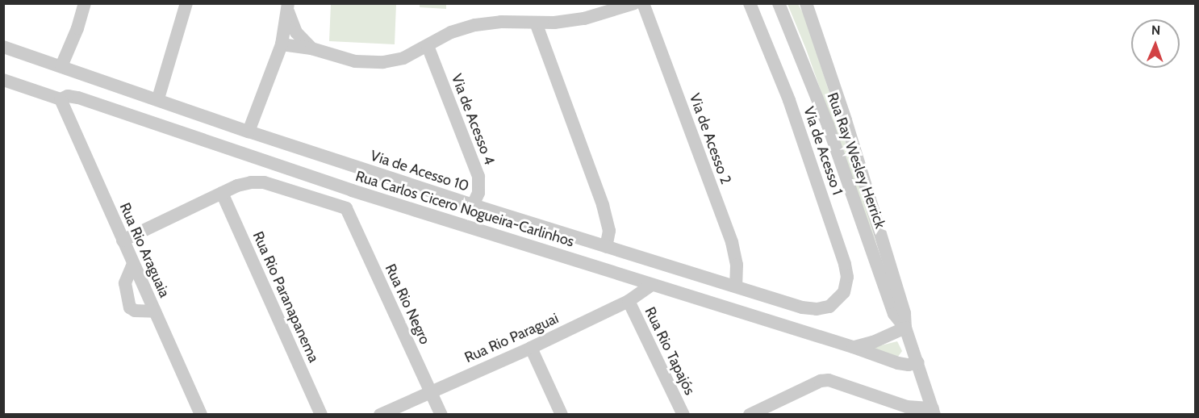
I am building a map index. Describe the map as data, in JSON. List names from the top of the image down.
{
  "streets": {
    "street": [
      "Via de Acesso 4",
      "Via de Acesso 2",
      "Via de Acesso 1",
      "Rua Ray Wesley Herrick",
      "Via de Acesso 10",
      "Rua Carlos Cicero Nogueira-Carlinhos",
      "Rua Rio Araguaia",
      "Rua Rio Paranapanema",
      "Rua Rio Negro",
      "Rua Rio Paraguai",
      "Rua Rio Tapajós"
    ]
  },
  "crossings": [
    ["Via de Acesso 4", "Via de Acesso 10"],
    ["Via de Acesso 2", "Via de Acesso 10"],
    ["Via de Acesso 1", "Via de Acesso 10"],
    ["Rua Ray Wesley Herrick", "Rua Carlos Cicero Nogueira-Carlinhos"],
    ["Rua Carlos Cicero Nogueira-Carlinhos", "Rua Rio Araguaia"],
    ["Rua Carlos Cicero Nogueira-Carlinhos", "Rua Rio Paraguai"],
    ["Rua Rio Negro", "Rua Rio Paraguai"],
    ["Rua Rio Paraguai", "Rua Rio Tapajós"]
  ],
  "north": "top"
}
